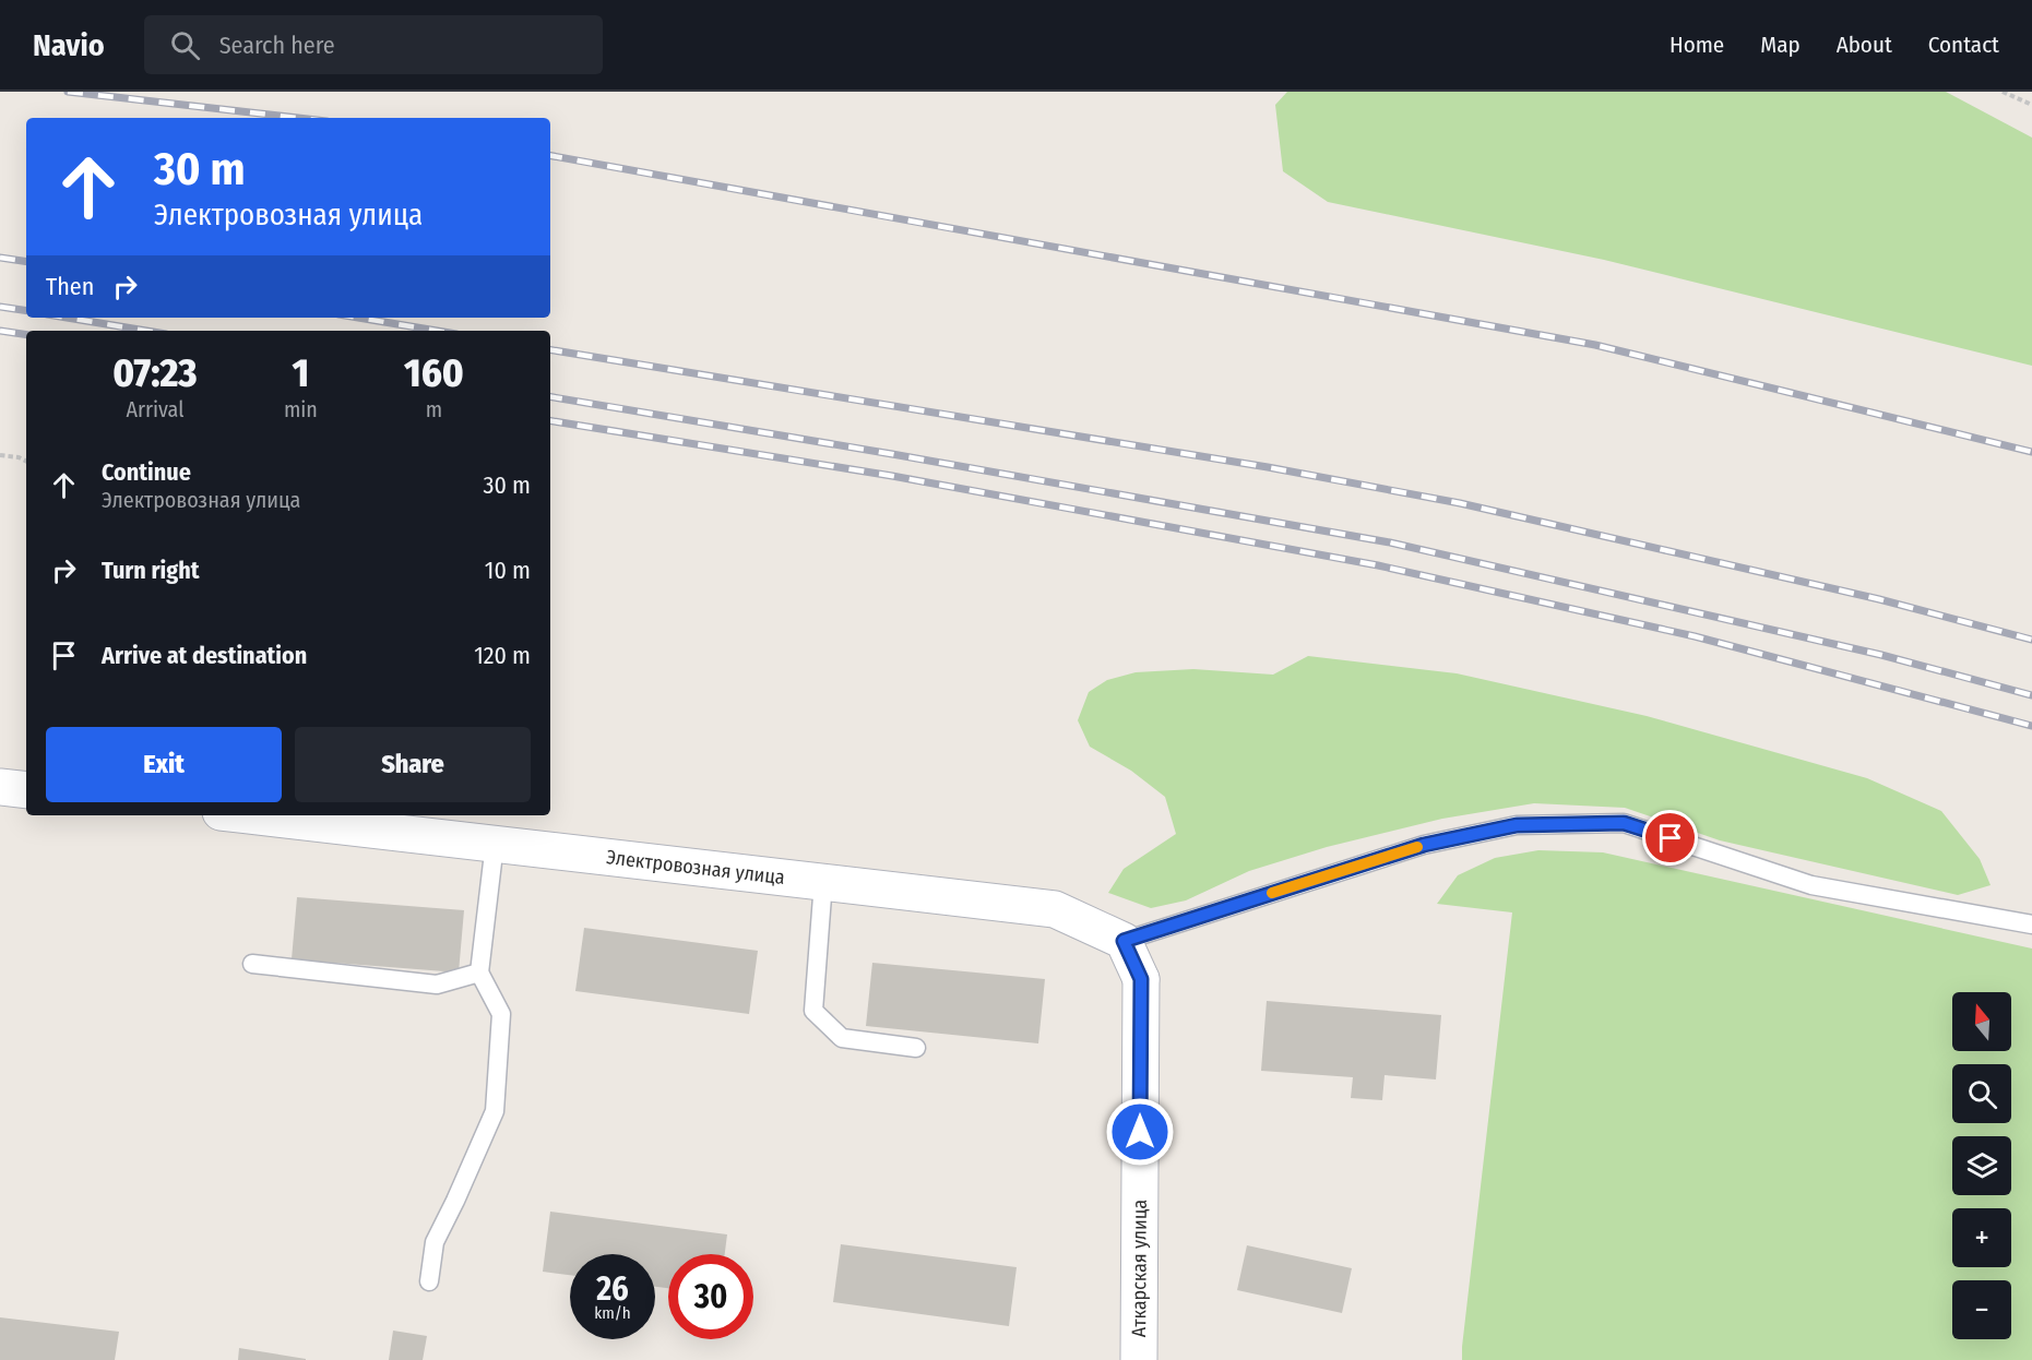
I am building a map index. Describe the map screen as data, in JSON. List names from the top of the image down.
{
  "streets": {
    "street": ["Электровозная улица", "Аткарская улица"]
  },
  "crossings": [
    ["Электровозная улица", "Аткарская улица"]
  ],
  "north": "top",
  "page": {
    "header": "Navio",
    "search": "Search here",
    "nav": [
      "Home",
      "Map",
      "About",
      "Contact"
    ],
    "turn": ["30 m", "Электровозная улица"],
    "then": "Then",
    "eta": [
      "07:23",
      "Arrival",
      "1",
      "min",
      "160",
      "m"
    ],
    "list": [
      {
        "name": "Continue",
        "note": "Электровозная улица",
        "value": "30 m"
      },
      {
        "name": "Turn right",
        "value": "10 m"
      },
      {
        "name": "Arrive at destination",
        "value": "120 m"
      }
    ],
    "buttons": ["Exit", "Share"],
    "map_buttons": ["+", "−"],
    "speed": "26 km/h",
    "limit": "30"
  }
}
